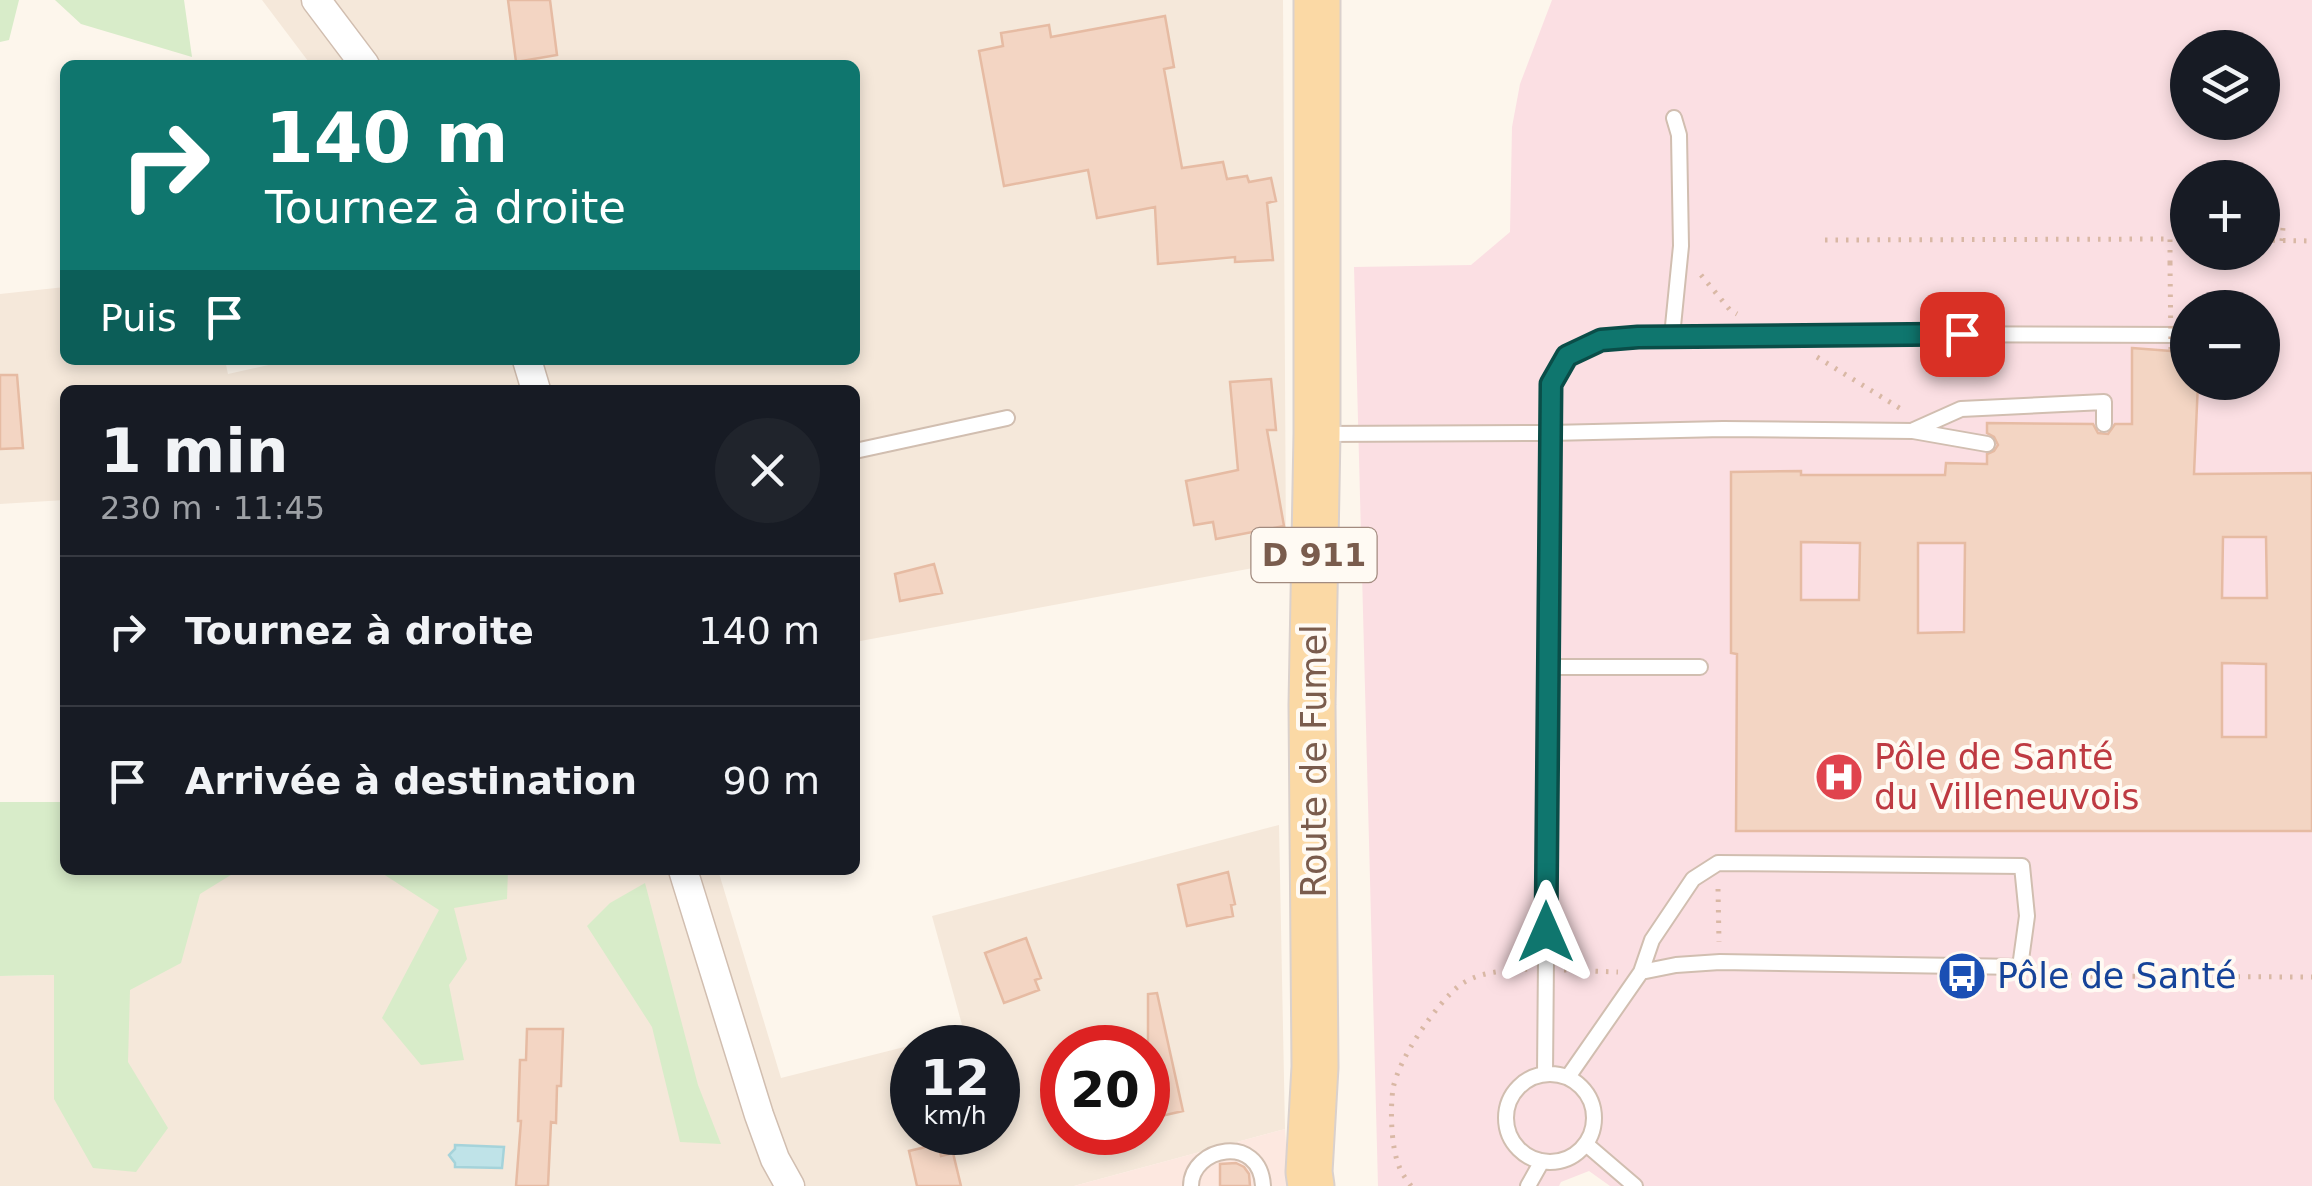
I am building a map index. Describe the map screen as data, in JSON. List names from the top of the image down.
{
  "streets": {
    "main road": ["D 911", "Route de Fumel"]
  },
  "places": {
    "hospital": ["Pôle de Santé du Villeneuvois"],
    "bus stop": ["Pôle de Santé"]
  },
  "page": {
    "map_buttons": ["+", "−"],
    "turn": ["140 m", "Tournez à droite"],
    "then": "Puis",
    "heading": ["1 min", "230 m · 11:45"],
    "list": [
      {
        "name": "Tournez à droite",
        "value": "140 m"
      },
      {
        "name": "Arrivée à destination",
        "value": "90 m"
      }
    ],
    "speed": "12 km/h",
    "limit": "20"
  }
}
